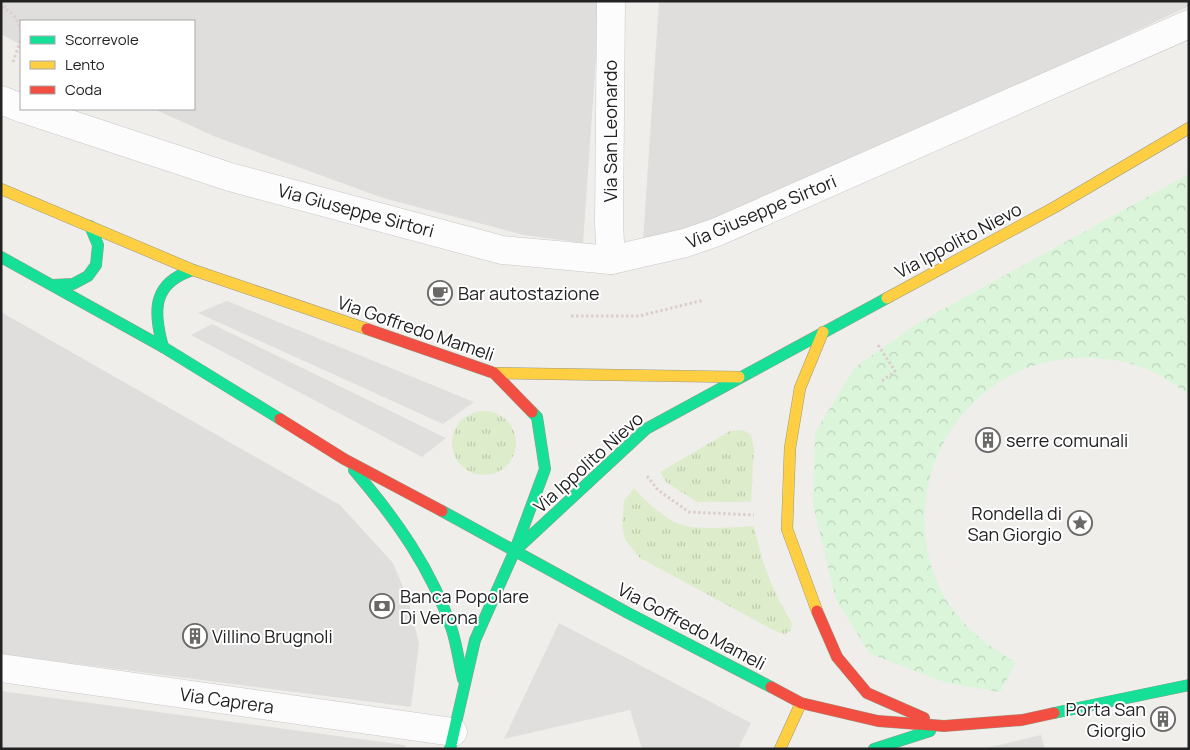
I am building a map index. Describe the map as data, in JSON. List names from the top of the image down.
{
  "streets": {
    "main road": ["Via Ippolito Nievo", "Via Goffredo Mameli"],
    "street": ["Via San Leonardo", "Via Giuseppe Sirtori", "Via Caprera"]
  },
  "crossings": [
    ["Via San Leonardo", "Via Giuseppe Sirtori"],
    ["Via Ippolito Nievo", "Via Goffredo Mameli"]
  ],
  "places": {
    "cafe": ["Bar autostazione"],
    "building": ["serre comunali", "Villino Brugnoli", "Porta San Giorgio"],
    "place": ["Rondella di San Giorgio"],
    "bank": ["Banca Popolare Di Verona"]
  },
  "legend": ["Scorrevole", "Lento", "Coda"]
}
